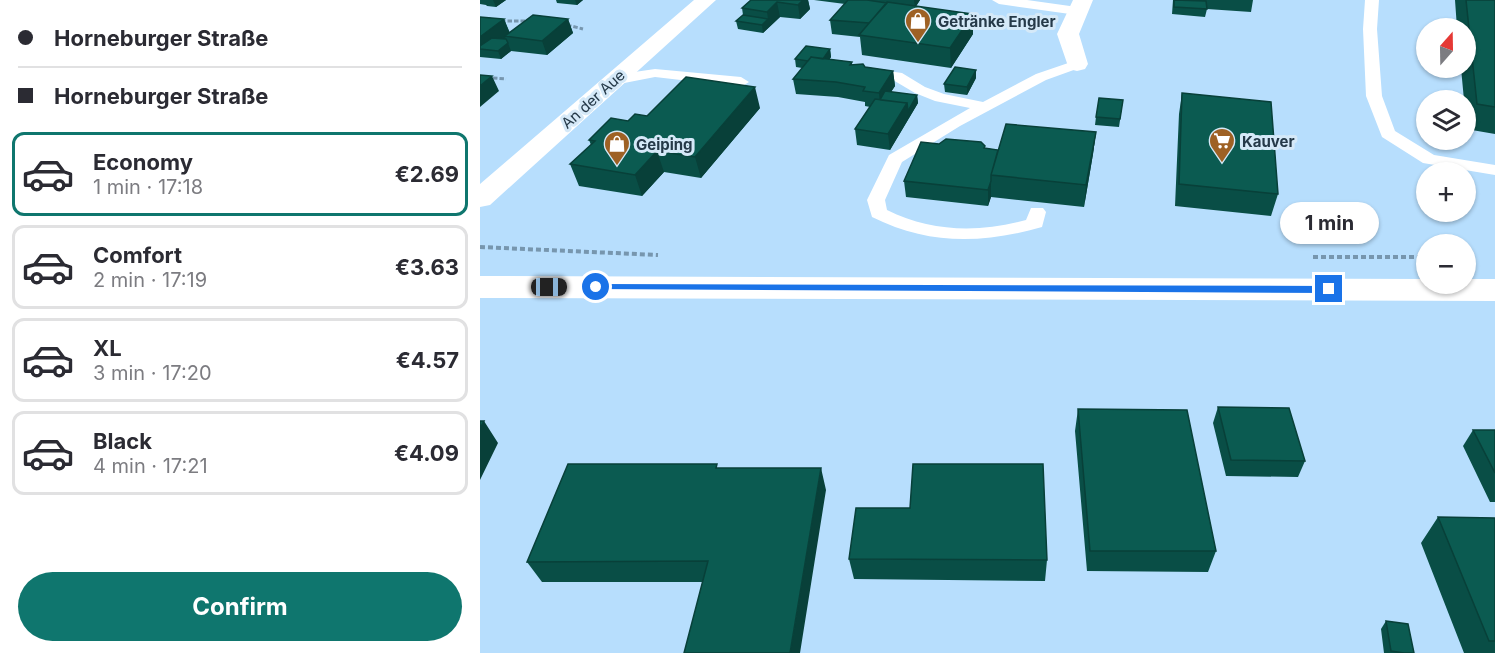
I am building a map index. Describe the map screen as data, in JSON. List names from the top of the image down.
{
  "streets": {
    "main road": ["An der Aue"]
  },
  "places": {
    "shop": ["Getränke Engler", "Geiping"],
    "supermarket": ["Kauver"]
  },
  "north": "top",
  "page": {
    "banner": ["Horneburger Straße", "Horneburger Straße"],
    "map_buttons": ["+", "−"],
    "list": [
      {
        "name": "Economy",
        "note": "1 min · 17:18",
        "value": "€2.69"
      },
      {
        "name": "Comfort",
        "note": "2 min · 17:19",
        "value": "€3.63"
      },
      {
        "name": "XL",
        "note": "3 min · 17:20",
        "value": "€4.57"
      },
      {
        "name": "Black",
        "note": "4 min · 17:21",
        "value": "€4.09"
      }
    ],
    "bubble": "1 min",
    "buttons": "Confirm"
  }
}
